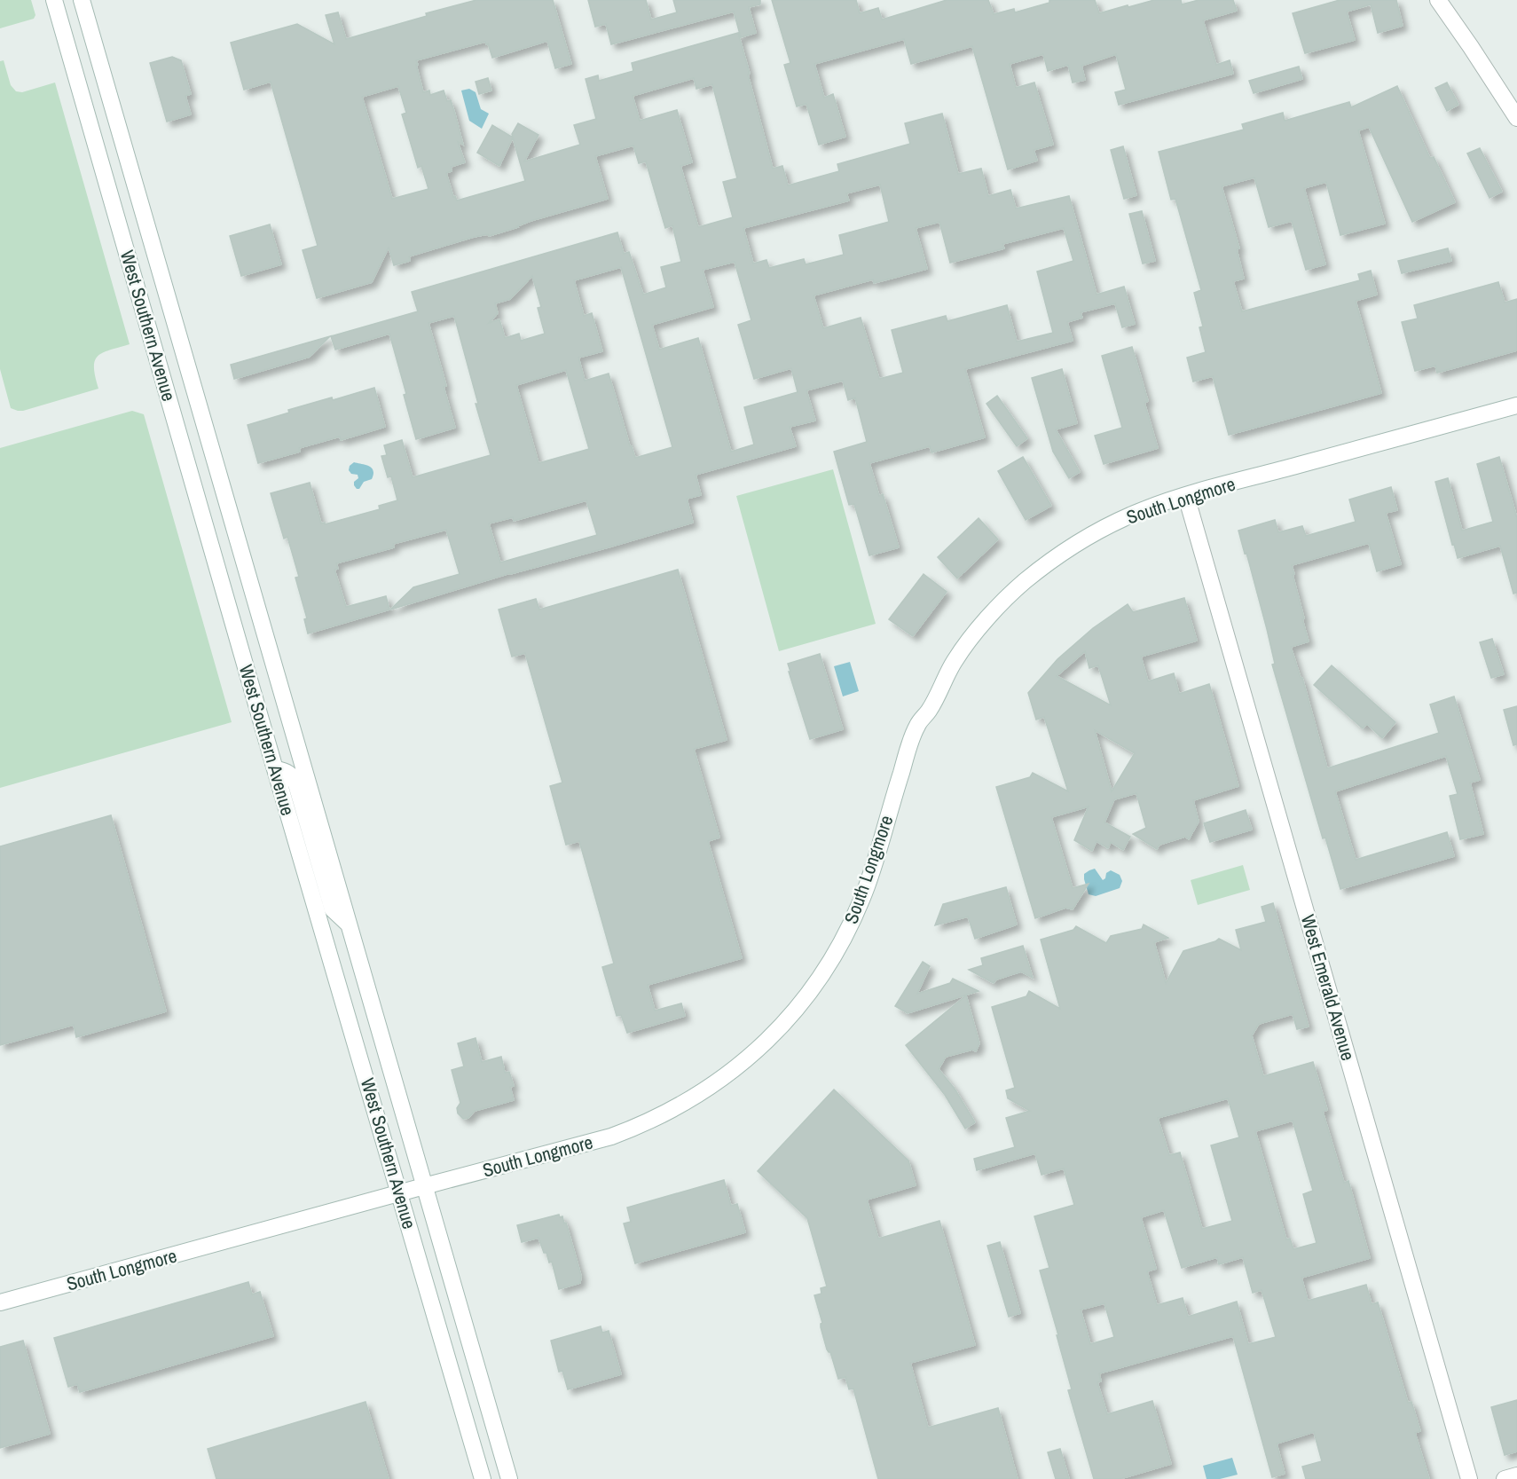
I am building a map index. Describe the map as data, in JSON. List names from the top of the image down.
{
  "streets": {
    "main road": ["West Southern Avenue", "South Longmore", "West Emerald Avenue"]
  },
  "crossings": [
    ["West Southern Avenue", "South Longmore"],
    ["South Longmore", "West Emerald Avenue"]
  ]
}
